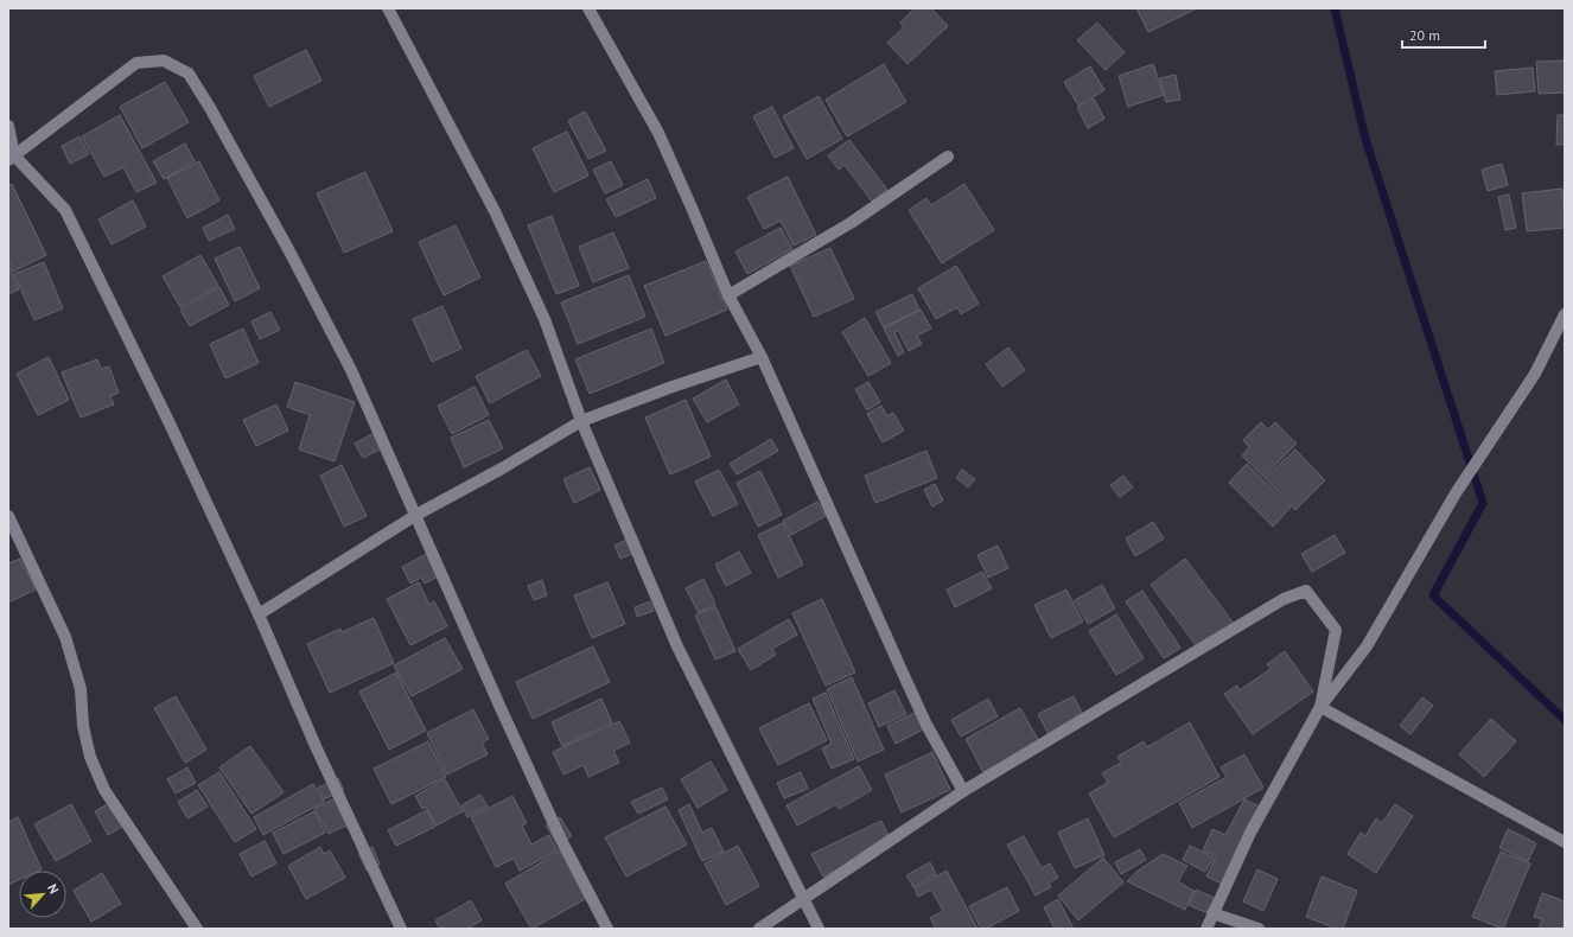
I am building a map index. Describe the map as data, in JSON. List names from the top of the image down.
{
  "scale_bar": "20 m",
  "north": "top right"
}
